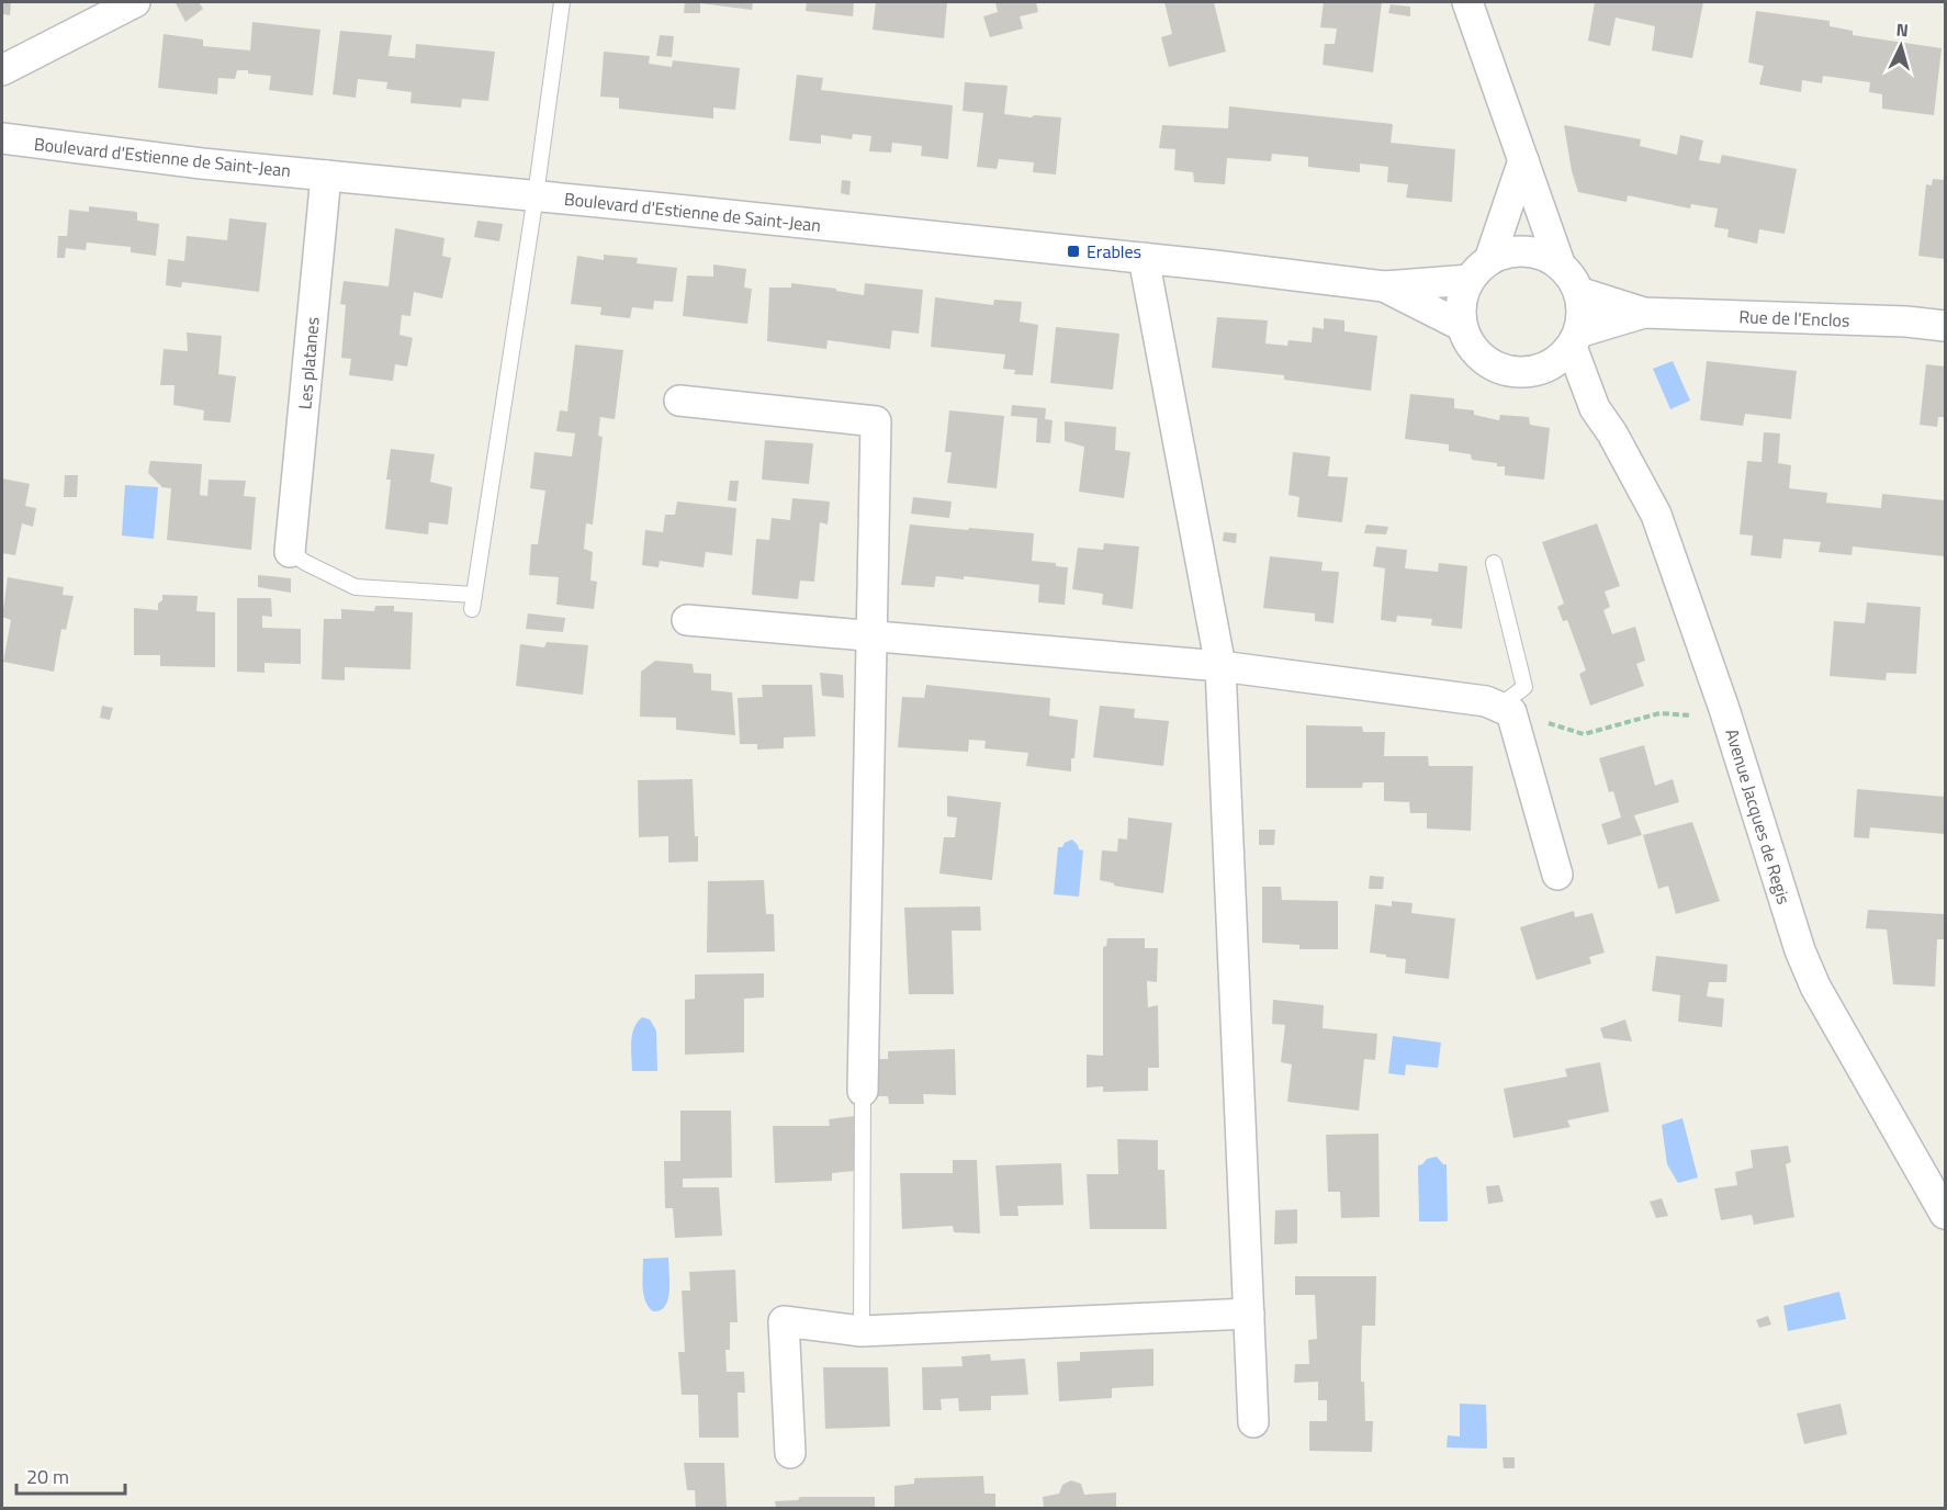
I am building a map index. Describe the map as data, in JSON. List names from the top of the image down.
{
  "streets": {
    "street": [
      "Boulevard d'Estienne de Saint-Jean",
      "Rue de l'Enclos",
      "Les platanes",
      "Avenue Jacques de Regis"
    ]
  },
  "crossings": [
    ["Boulevard d'Estienne de Saint-Jean", "Rue de l'Enclos"],
    ["Boulevard d'Estienne de Saint-Jean", "Les platanes"],
    ["Boulevard d'Estienne de Saint-Jean", "Avenue Jacques de Regis"],
    ["Rue de l'Enclos", "Avenue Jacques de Regis"]
  ],
  "places": {
    "transit": ["Erables"]
  },
  "scale_bar": "20 m",
  "north": "top"
}
